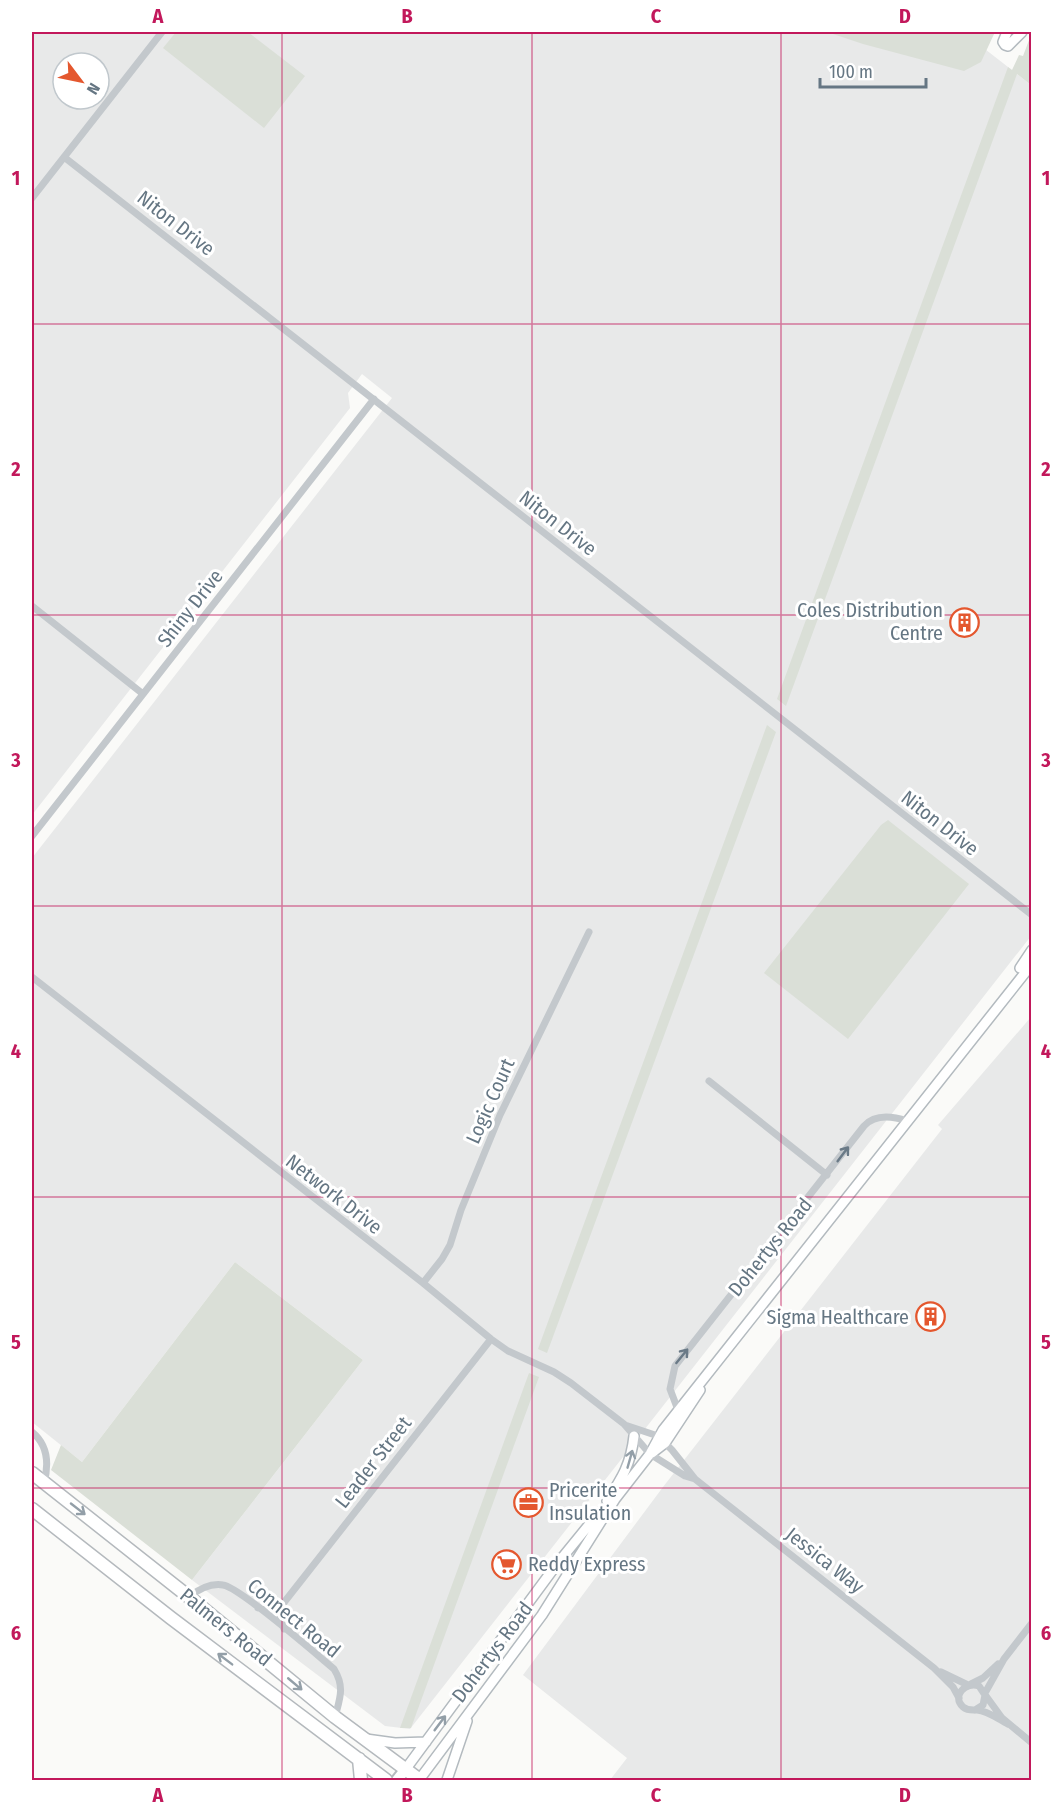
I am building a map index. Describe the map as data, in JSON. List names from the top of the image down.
{
  "streets": {
    "highway": ["Palmers Road"],
    "main road": ["Dohertys Road"],
    "street": [
      "Niton Drive",
      "Shiny Drive",
      "Logic Court",
      "Network Drive",
      "Leader Street",
      "Jessica Way",
      "Connect Road"
    ]
  },
  "crossings": [
    ["Niton Drive", "Shiny Drive"],
    ["Logic Court", "Network Drive"],
    ["Network Drive", "Dohertys Road"],
    ["Network Drive", "Leader Street"],
    ["Network Drive", "Jessica Way"],
    ["Dohertys Road", "Jessica Way"],
    ["Dohertys Road", "Palmers Road"],
    ["Connect Road", "Palmers Road"]
  ],
  "places": {
    "building": ["Coles Distribution Centre", "Sigma Healthcare"],
    "office": ["Pricerite Insulation"],
    "supermarket": ["Reddy Express"]
  },
  "scale_bar": "100 m",
  "north": "bottom right",
  "grid": {
    "columns": [
      "A",
      "B",
      "C",
      "D"
    ],
    "rows": [
      "1",
      "2",
      "3",
      "4",
      "5",
      "6"
    ]
  }
}
